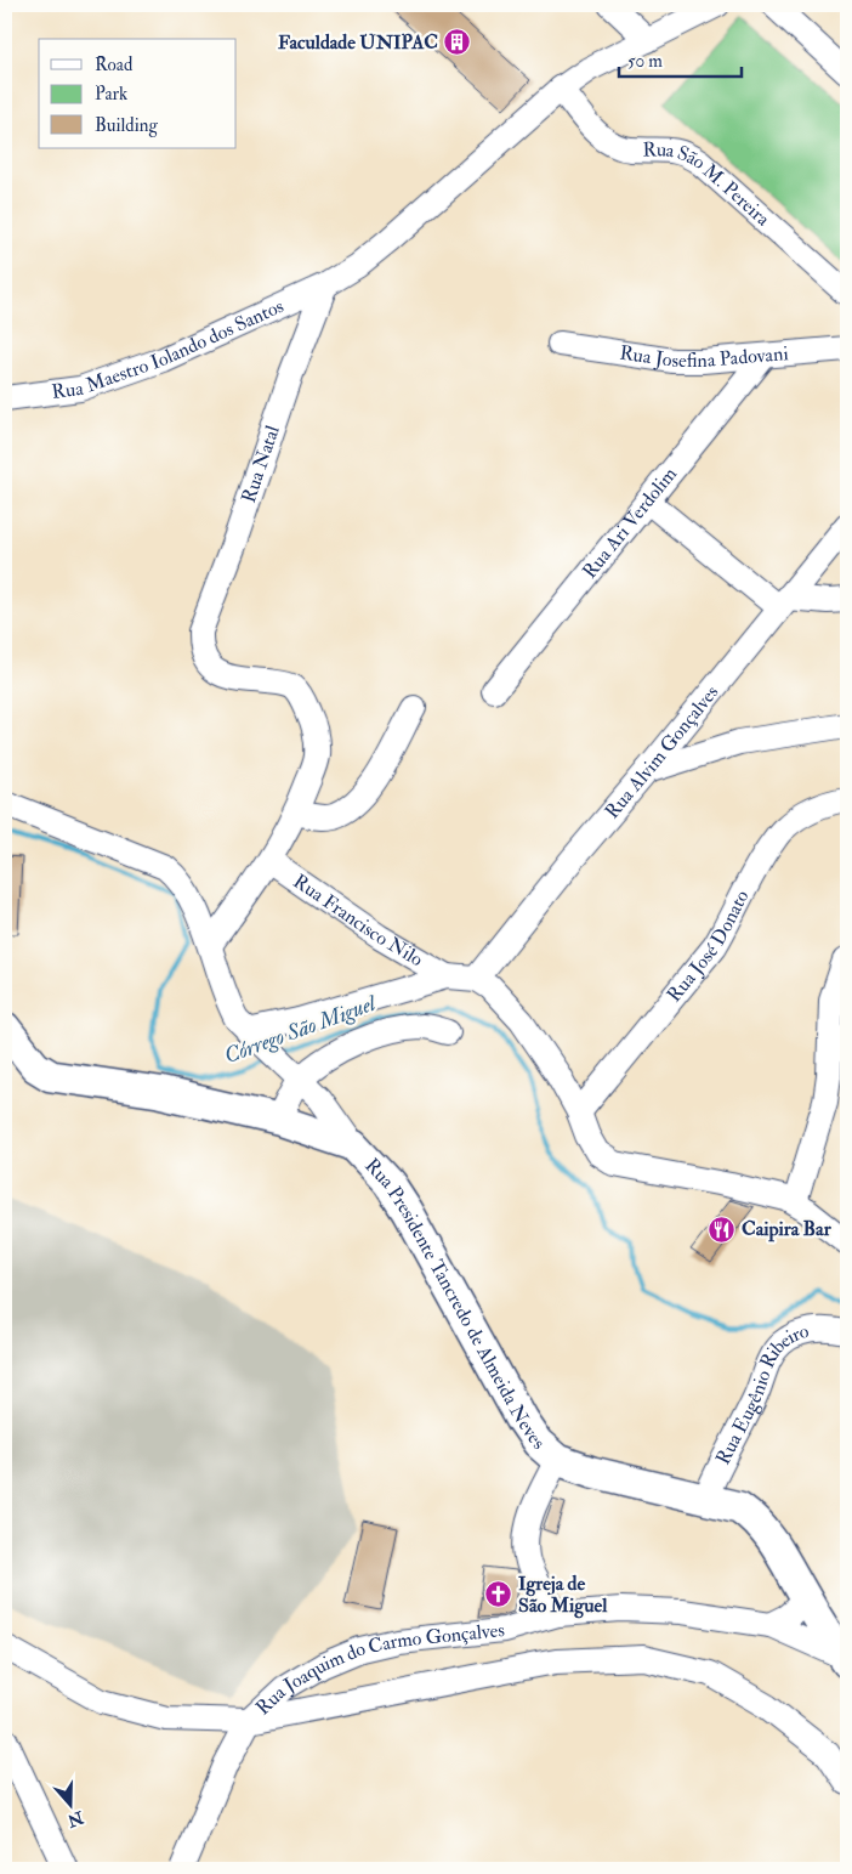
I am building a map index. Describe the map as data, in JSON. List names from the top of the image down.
{
  "streets": {
    "main road": ["Rua Presidente Tancredo de Almeida Neves"],
    "street": [
      "Rua São M. Pereira",
      "Rua Maestro Iolando dos Santos",
      "Rua Josefina Padovani",
      "Rua Natal",
      "Rua Ari Verdolim",
      "Rua Alvim Gonçalves",
      "Rua Francisco Nilo",
      "Rua José Donato",
      "Rua Eugênio Ribeiro",
      "Rua Joaquim do Carmo Gonçalves"
    ]
  },
  "crossings": [
    ["Rua Maestro Iolando dos Santos", "Rua Natal"],
    ["Rua Josefina Padovani", "Rua Ari Verdolim"],
    ["Rua Natal", "Rua Francisco Nilo"],
    ["Rua Natal", "Rua Presidente Tancredo de Almeida Neves"],
    ["Rua Presidente Tancredo de Almeida Neves", "Rua Eugênio Ribeiro"],
    ["Rua Presidente Tancredo de Almeida Neves", "Rua Joaquim do Carmo Gonçalves"]
  ],
  "water": ["Córrego São Miguel"],
  "places": {
    "building": ["Faculdade UNIPAC"],
    "restaurant": ["Caipira Bar"],
    "church": ["Igreja de São Miguel"]
  },
  "legend": ["Road", "Park", "Building"],
  "scale_bar": "50 m",
  "north": "bottom"
}
